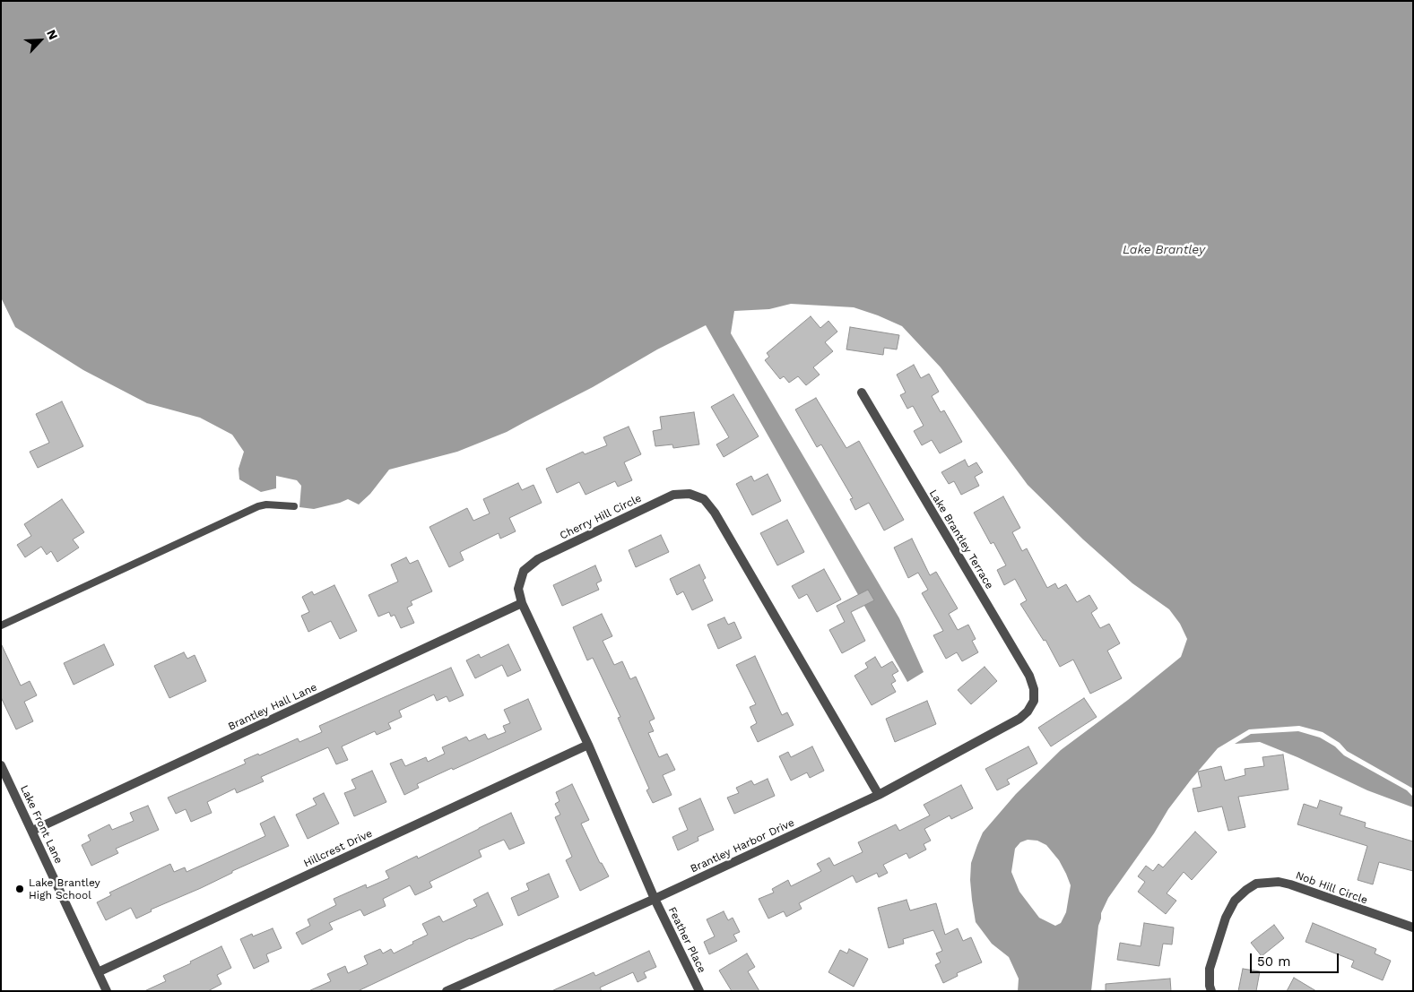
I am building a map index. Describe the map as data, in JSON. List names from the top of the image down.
{
  "streets": {
    "street": [
      "Cherry Hill Circle",
      "Lake Brantley Terrace",
      "Brantley Hall Lane",
      "Lake Front Lane",
      "Brantley Harbor Drive",
      "Hillcrest Drive",
      "Nob Hill Circle",
      "Feather Place"
    ]
  },
  "crossings": [
    ["Cherry Hill Circle", "Brantley Hall Lane"],
    ["Cherry Hill Circle", "Brantley Harbor Drive"],
    ["Cherry Hill Circle", "Hillcrest Drive"],
    ["Cherry Hill Circle", "Feather Place"],
    ["Lake Brantley Terrace", "Brantley Harbor Drive"],
    ["Brantley Hall Lane", "Lake Front Lane"],
    ["Lake Front Lane", "Hillcrest Drive"],
    ["Brantley Harbor Drive", "Feather Place"]
  ],
  "water": ["Lake Brantley"],
  "places": ["Lake Brantley High School"],
  "scale_bar": "50 m",
  "north": "top right"
}
